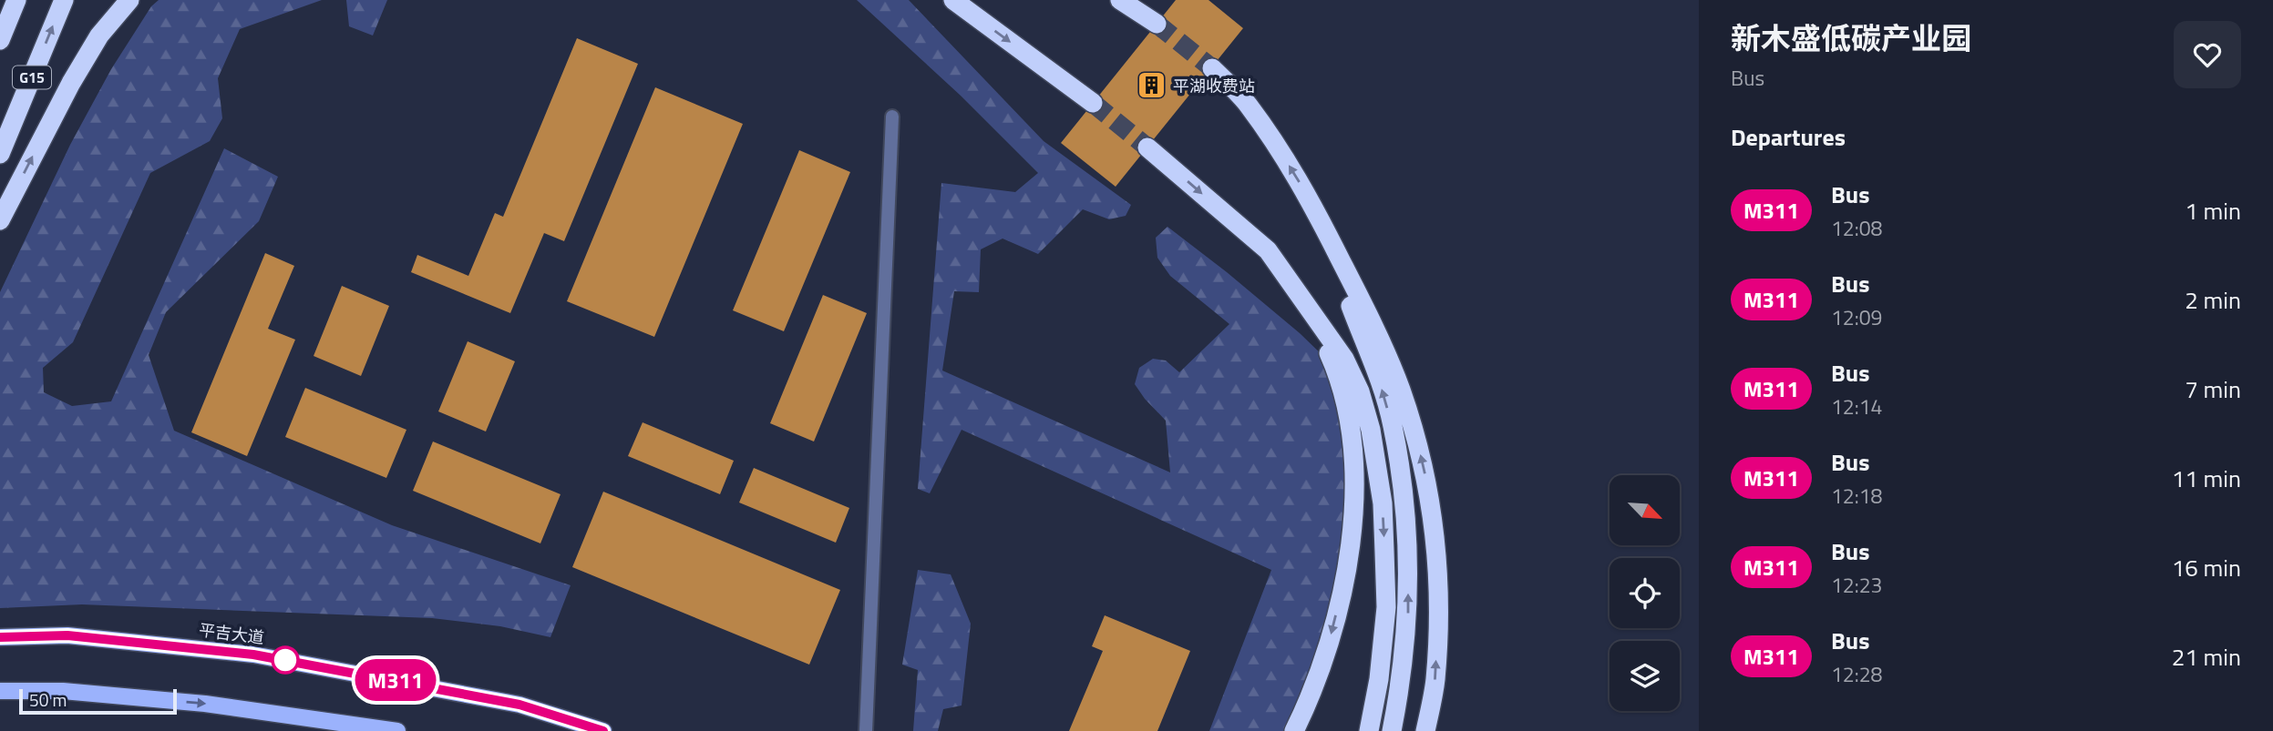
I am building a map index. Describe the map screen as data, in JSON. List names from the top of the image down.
{
  "streets": {
    "highway": ["G15"],
    "main road": ["平吉大道"]
  },
  "places": {
    "building": ["平湖收费站"]
  },
  "lines": ["bus line M311"],
  "scale_bar": "50 m",
  "north": "bottom right",
  "page": {
    "on_map": "M311",
    "heading": [
      ["新木盛低碳产业园", "Bus"],
      "Departures"
    ],
    "list": [
      {
        "mark": "M311",
        "name": "Bus",
        "note": "12:08",
        "value": "1 min"
      },
      {
        "mark": "M311",
        "name": "Bus",
        "note": "12:09",
        "value": "2 min"
      },
      {
        "mark": "M311",
        "name": "Bus",
        "note": "12:14",
        "value": "7 min"
      },
      {
        "mark": "M311",
        "name": "Bus",
        "note": "12:18",
        "value": "11 min"
      },
      {
        "mark": "M311",
        "name": "Bus",
        "note": "12:23",
        "value": "16 min"
      },
      {
        "mark": "M311",
        "name": "Bus",
        "note": "12:28",
        "value": "21 min"
      }
    ],
    "scale": "50 m"
  }
}
